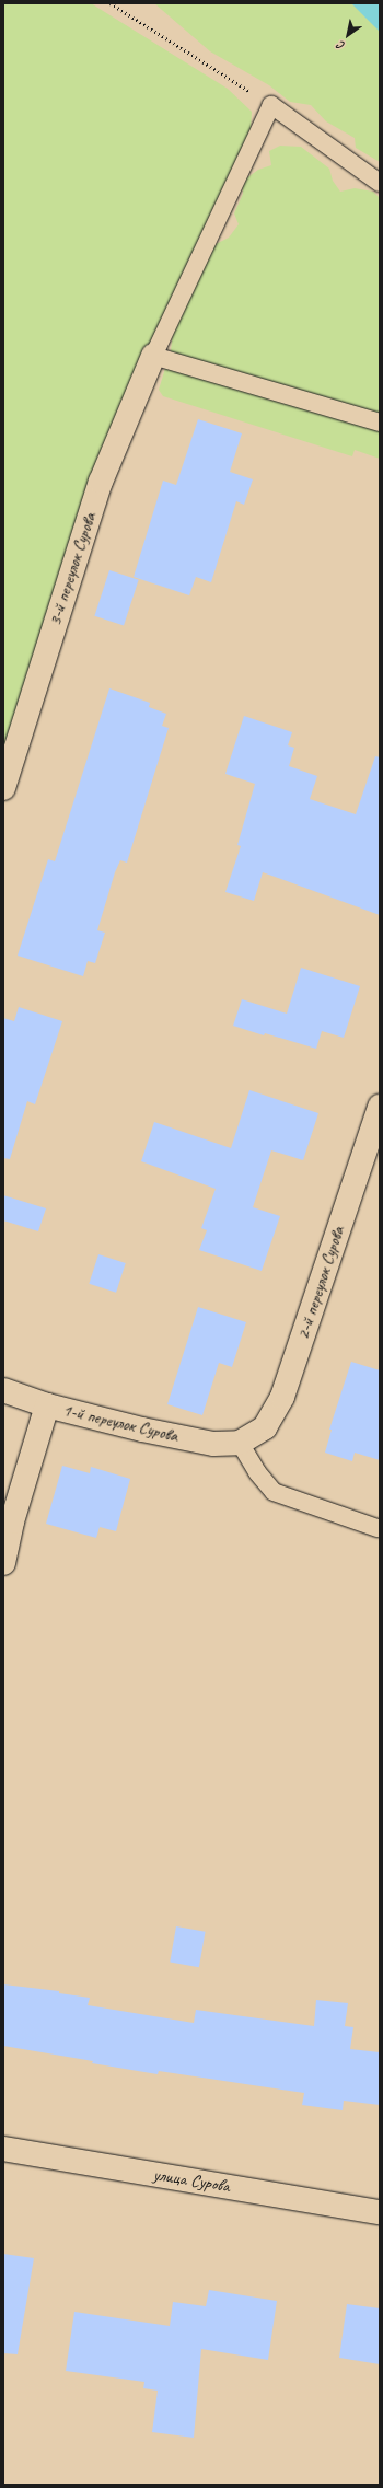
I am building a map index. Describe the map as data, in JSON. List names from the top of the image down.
{
  "streets": {
    "street": [
      "3-й переулок Сурова",
      "2-й переулок Сурова",
      "1-й переулок Сурова",
      "улица Сурова"
    ]
  },
  "crossings": [
    ["2-й переулок Сурова", "1-й переулок Сурова"]
  ],
  "north": "bottom left"
}
